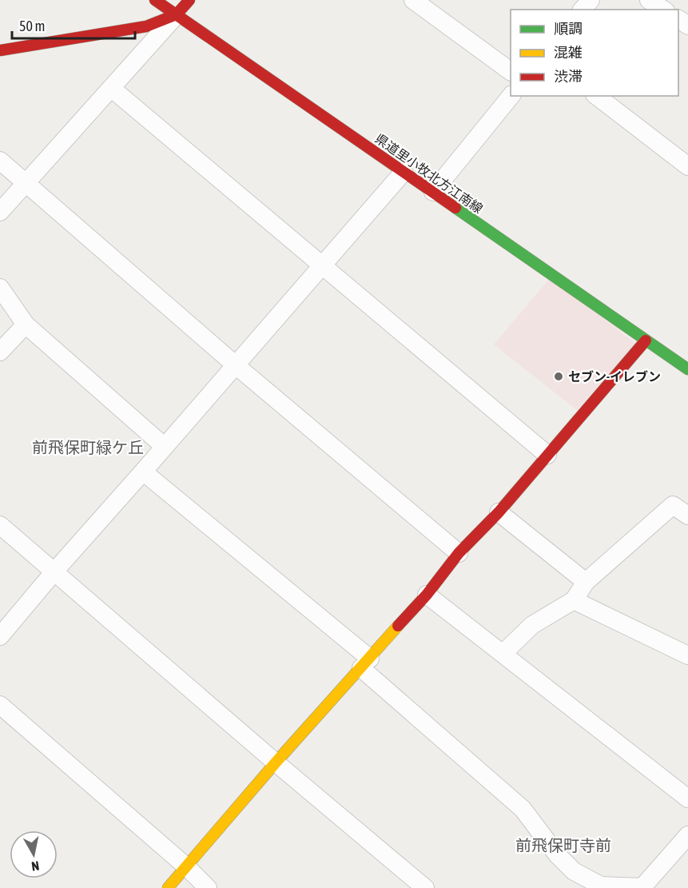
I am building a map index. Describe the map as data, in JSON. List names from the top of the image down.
{
  "streets": {
    "street": ["県道里小牧北方江南線"]
  },
  "districts": ["前飛保町緑ケ丘", "前飛保町寺前"],
  "places": ["セブン-イレブン"],
  "legend": ["順調", "混雑", "渋滞"],
  "scale_bar": "50 m",
  "north": "bottom"
}
